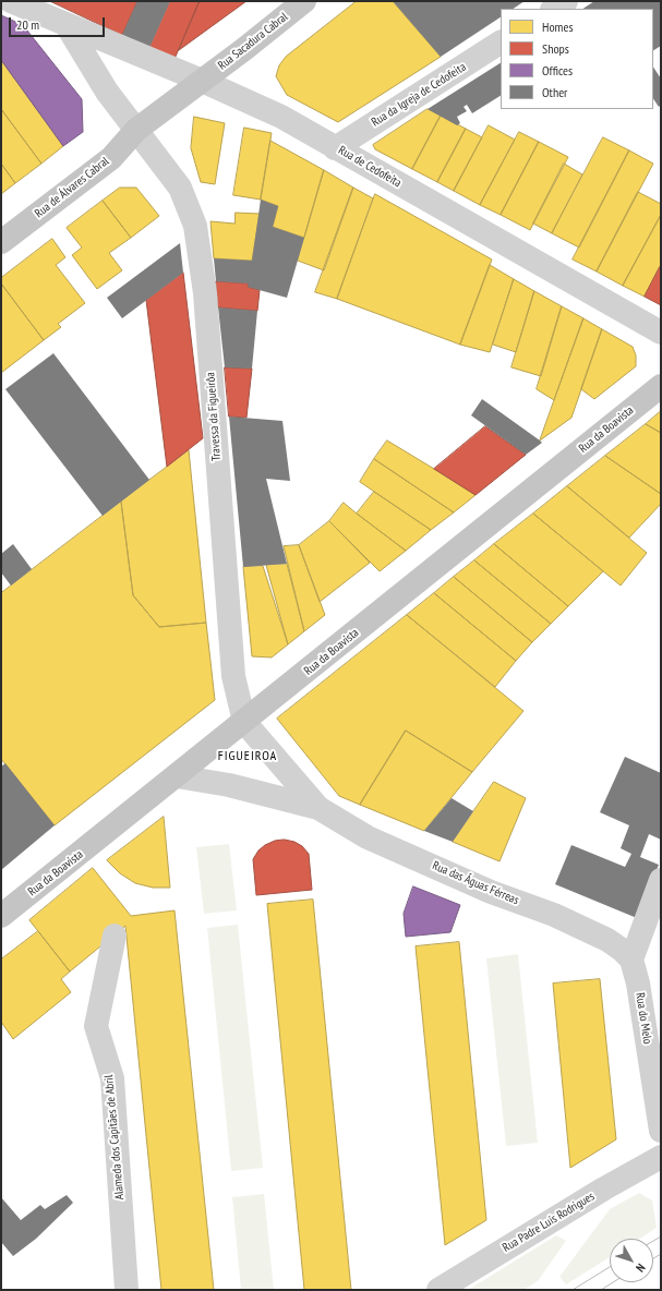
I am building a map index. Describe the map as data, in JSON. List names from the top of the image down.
{
  "streets": {
    "main road": ["Rua Sacadura Cabral", "Rua de Álvares Cabral", "Rua da Boavista"],
    "street": [
      "Rua da Igreja de Cedofeita",
      "Rua de Cedofeita",
      "Travessa da Figueirôa",
      "Rua das Águas Férreas",
      "Rua do Melo",
      "Alameda dos Capitães de Abril",
      "Rua Padre Luís Rodrigues"
    ]
  },
  "crossings": [
    ["Rua Sacadura Cabral", "Rua de Cedofeita"],
    ["Rua Sacadura Cabral", "Rua de Álvares Cabral"],
    ["Rua da Igreja de Cedofeita", "Rua de Cedofeita"],
    ["Rua de Cedofeita", "Rua de Álvares Cabral"],
    ["Rua de Álvares Cabral", "Travessa da Figueirôa"],
    ["Travessa da Figueirôa", "Rua da Boavista"],
    ["Travessa da Figueirôa", "Rua das Águas Férreas"],
    ["Rua da Boavista", "Rua das Águas Férreas"],
    ["Rua das Águas Férreas", "Rua do Melo"]
  ],
  "districts": ["FIGUEIROA"],
  "legend": [
    "Homes",
    "Shops",
    "Offices",
    "Other"
  ],
  "scale_bar": "20 m",
  "north": "bottom right"
}
